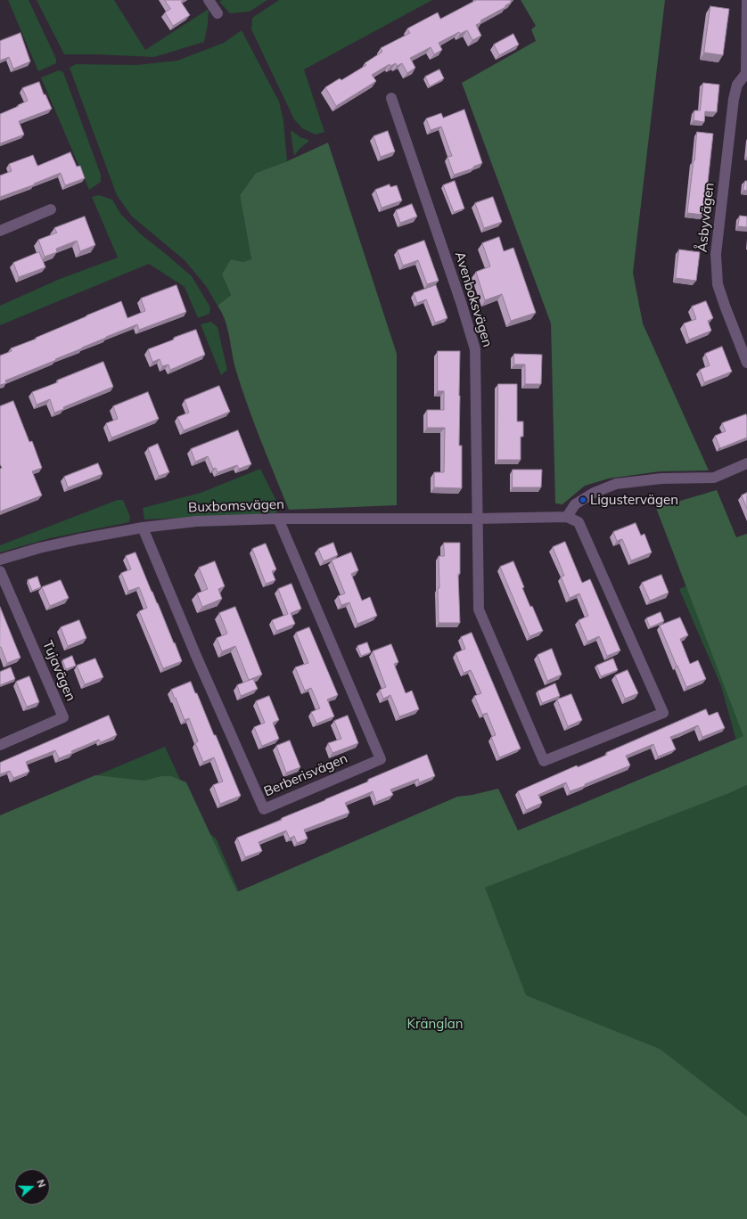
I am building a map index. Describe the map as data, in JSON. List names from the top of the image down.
{
  "streets": {
    "street": [
      "Åsbyvägen",
      "Avenboksvägen",
      "Buxbomsvägen",
      "Tujavägen",
      "Berberisvägen"
    ]
  },
  "crossings": [
    ["Avenboksvägen", "Buxbomsvägen"],
    ["Buxbomsvägen", "Berberisvägen"]
  ],
  "parks": ["Kränglan"],
  "places": ["Ligustervägen"],
  "north": "right"
}
